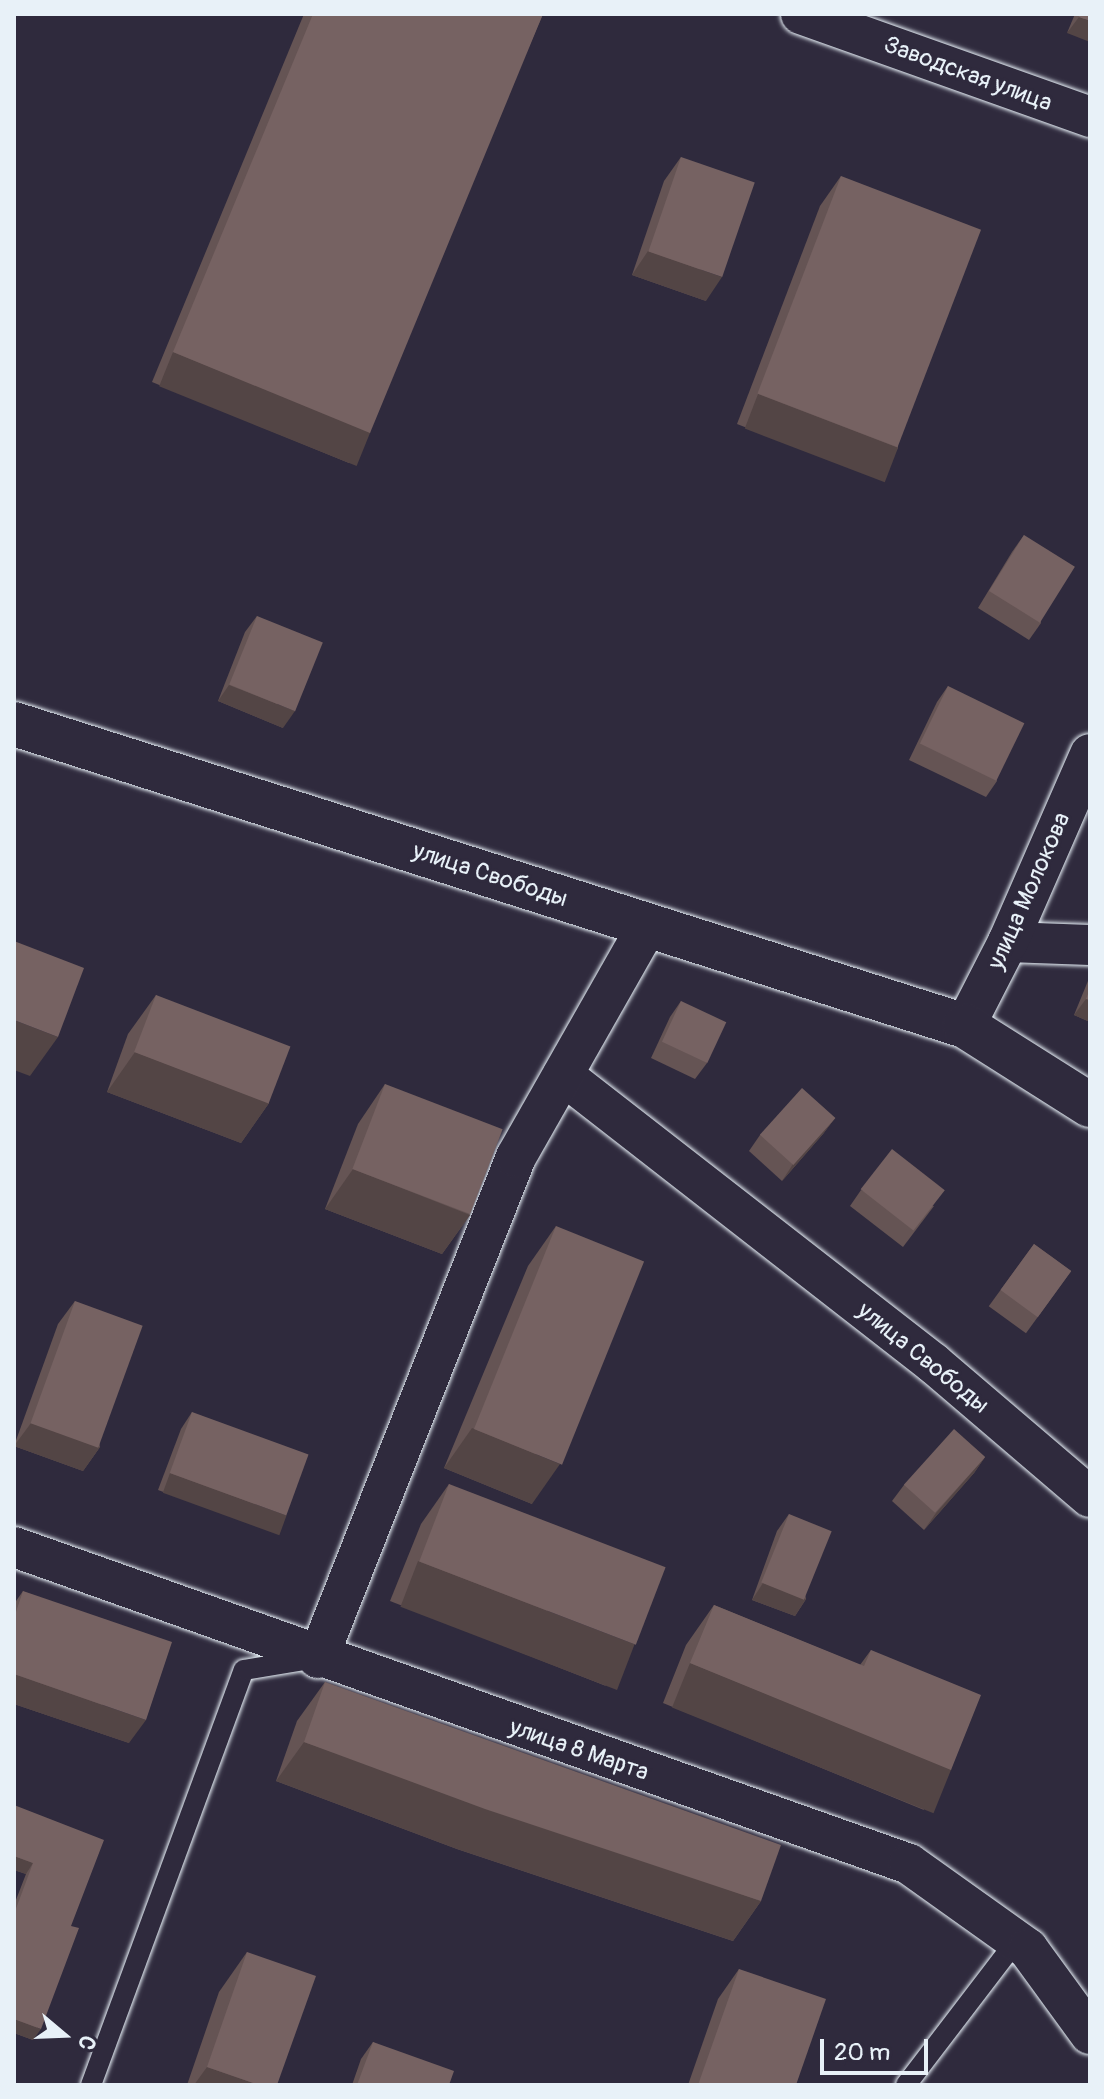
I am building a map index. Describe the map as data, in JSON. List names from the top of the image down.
{
  "streets": {
    "street": [
      "Заводская улица",
      "улица Свободы",
      "улица Молокова",
      "улица 8 Марта"
    ]
  },
  "crossings": [
    ["улица Свободы", "улица Молокова"]
  ],
  "scale_bar": "20 m",
  "north": "right"
}
